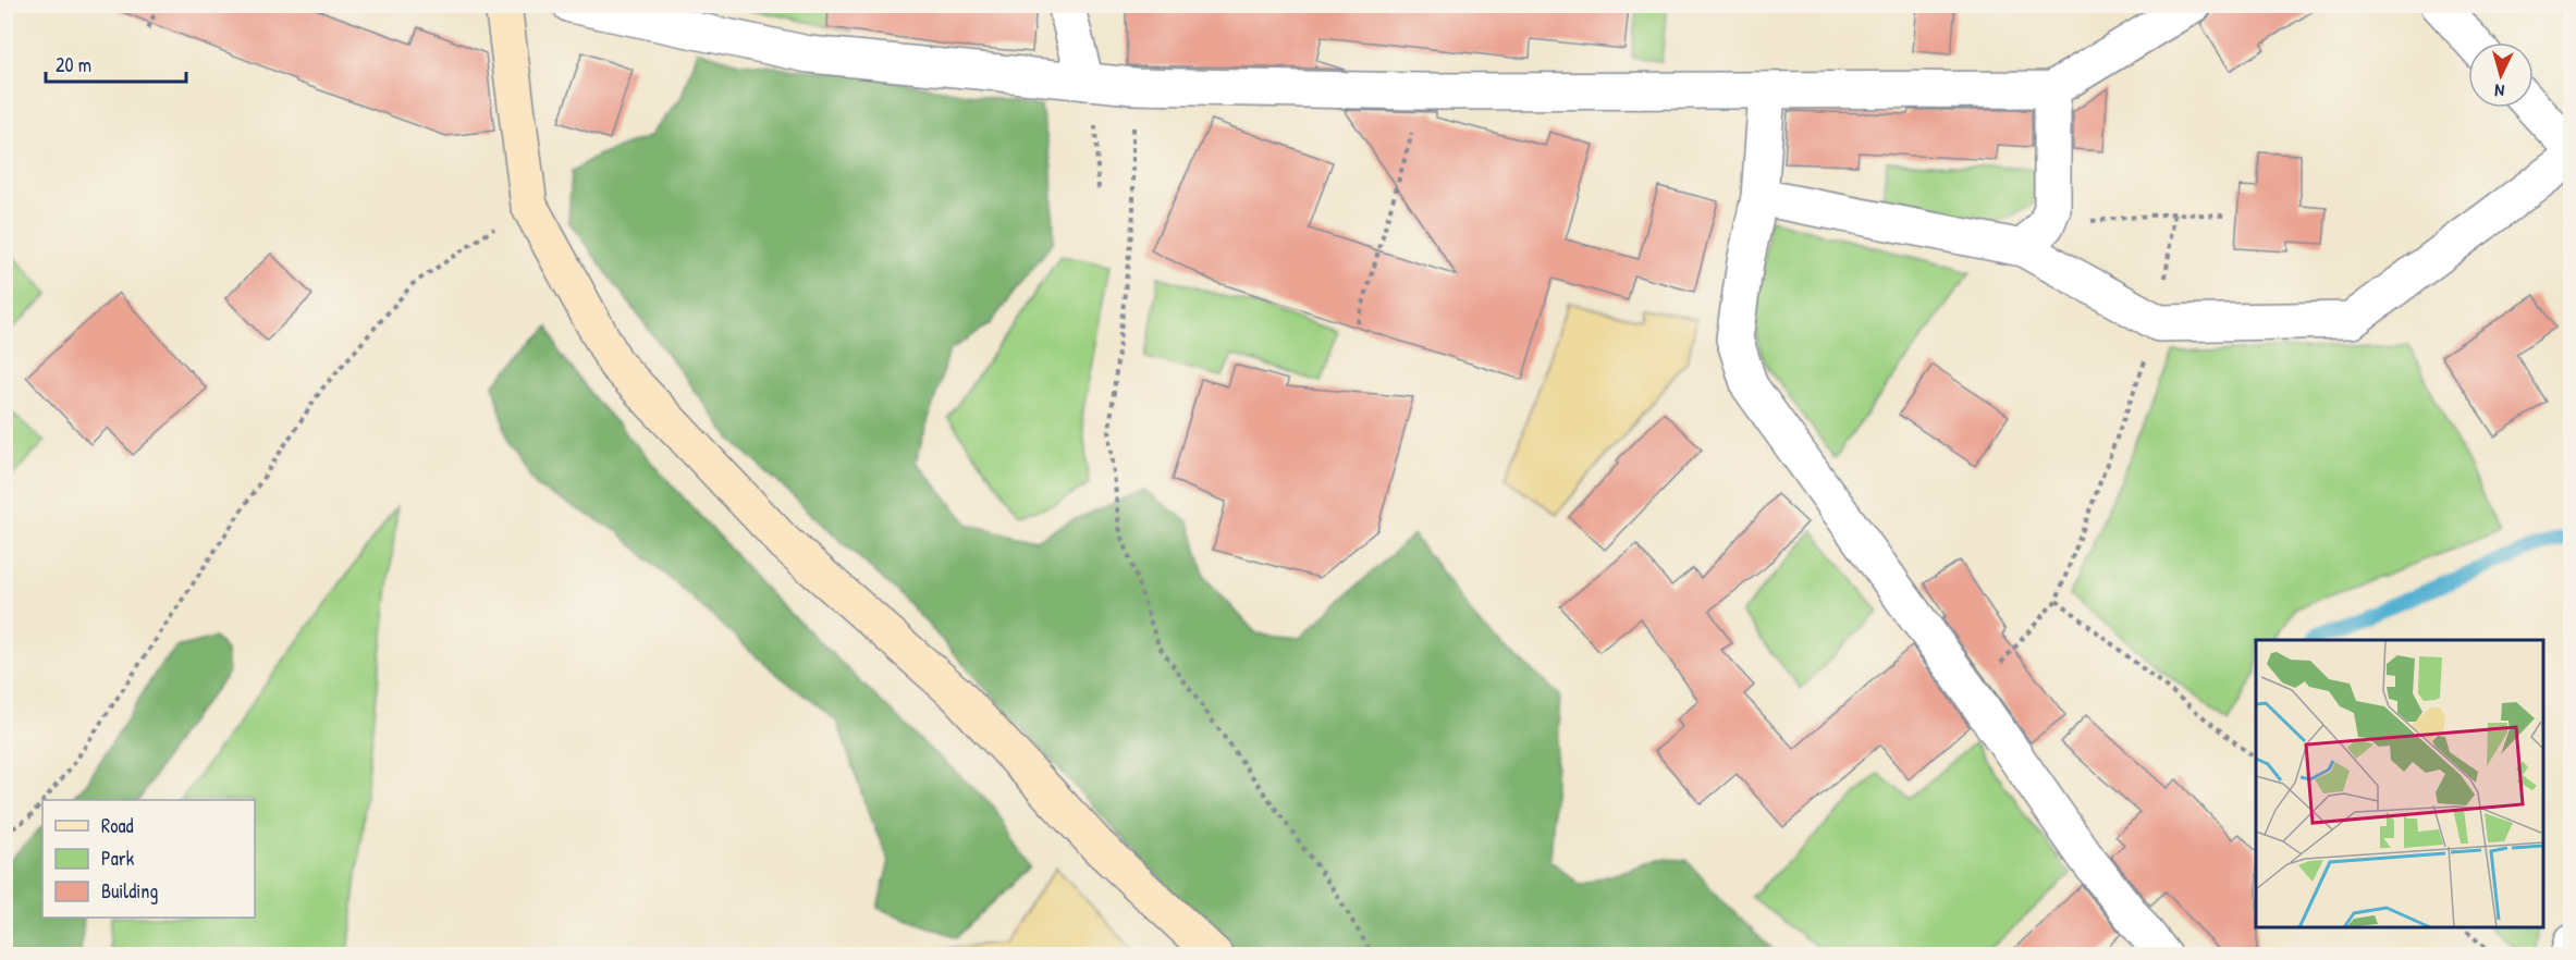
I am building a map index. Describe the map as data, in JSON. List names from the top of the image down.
{
  "legend": ["Road", "Park", "Building"],
  "scale_bar": "20 m",
  "north": "bottom"
}
